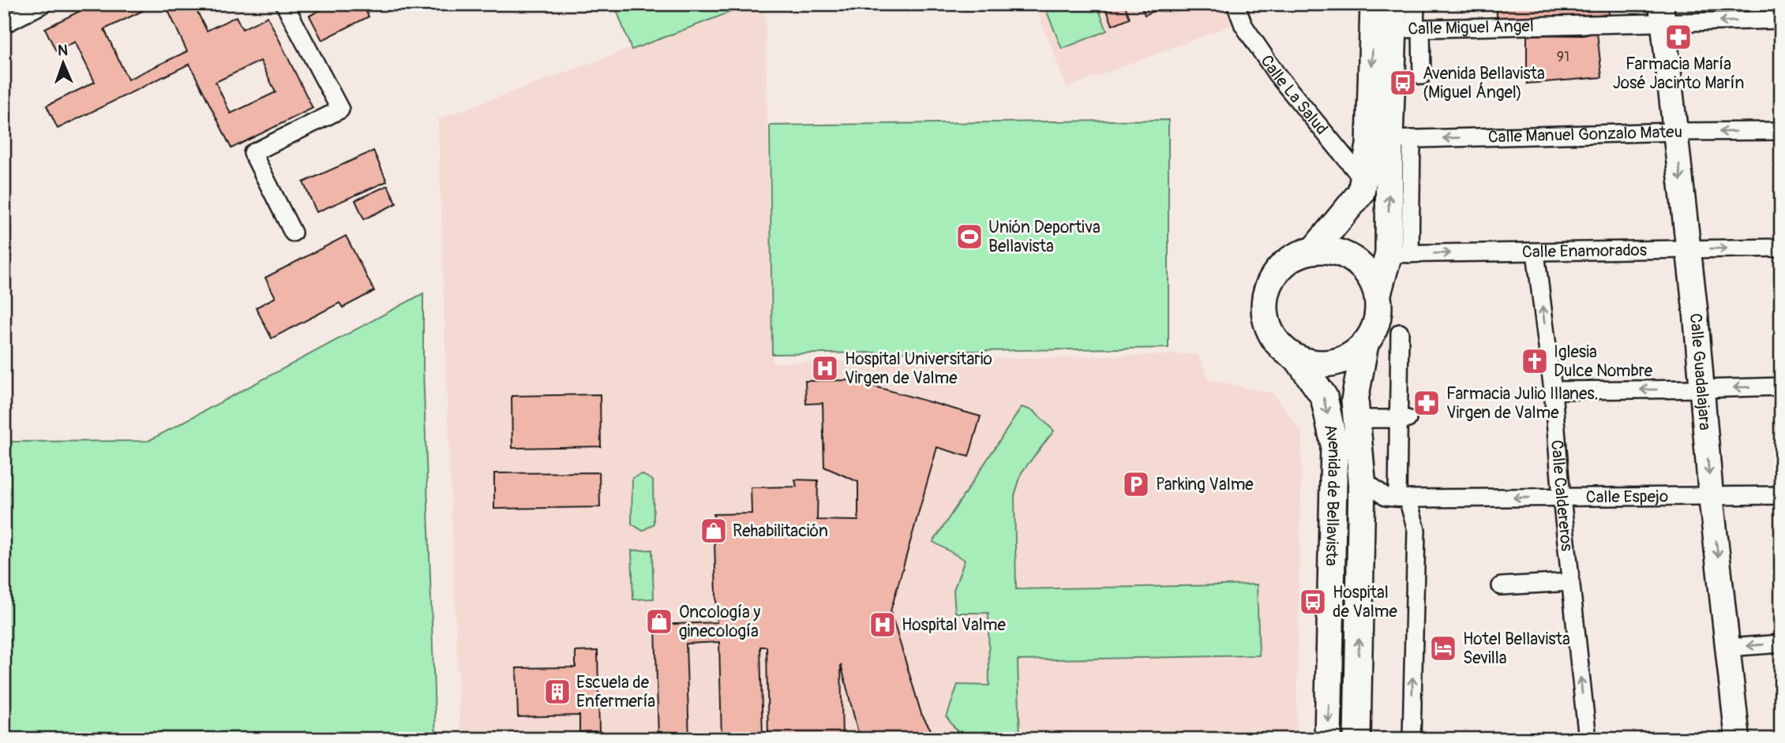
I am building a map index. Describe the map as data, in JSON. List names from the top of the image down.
{
  "streets": {
    "main road": ["Avenida de Bellavista"],
    "street": [
      "Calle Miguel Ángel",
      "Calle La Salud",
      "Calle Manuel Gonzalo Mateu",
      "Calle Enamorados",
      "Calle Guadalajara",
      "Calle Caldereros",
      "Calle Espejo"
    ]
  },
  "crossings": [
    ["Calle Miguel Ángel", "Calle Guadalajara"],
    ["Calle Manuel Gonzalo Mateu", "Calle Guadalajara"],
    ["Calle Enamorados", "Calle Guadalajara"],
    ["Calle Enamorados", "Calle Caldereros"],
    ["Calle Guadalajara", "Calle Espejo"],
    ["Calle Caldereros", "Calle Espejo"],
    ["Avenida de Bellavista", "Calle Espejo"]
  ],
  "one_way": ["Calle Manuel Gonzalo Mateu", "Calle Guadalajara", "Calle Caldereros"],
  "places": {
    "pharmacy": ["Farmacia María José Jacinto Marín", "Farmacia Julio Illanes. Virgen de Valme"],
    "bus stop": ["Avenida Bellavista (Miguel Ángel)", "Hospital de Valme"],
    "sports": ["Unión Deportiva Bellavista"],
    "church": ["Iglesia Dulce Nombre"],
    "hospital": ["Hospital Universitario Virgen de Valme", "Hospital Valme"],
    "parking": ["Parking Valme"],
    "shop": ["Rehabilitación", "Oncología y ginecología"],
    "hotel": ["Hotel Bellavista Sevilla"],
    "building": ["Escuela de Enfermería"]
  },
  "house_numbers": ["91"],
  "north": "top"
}
